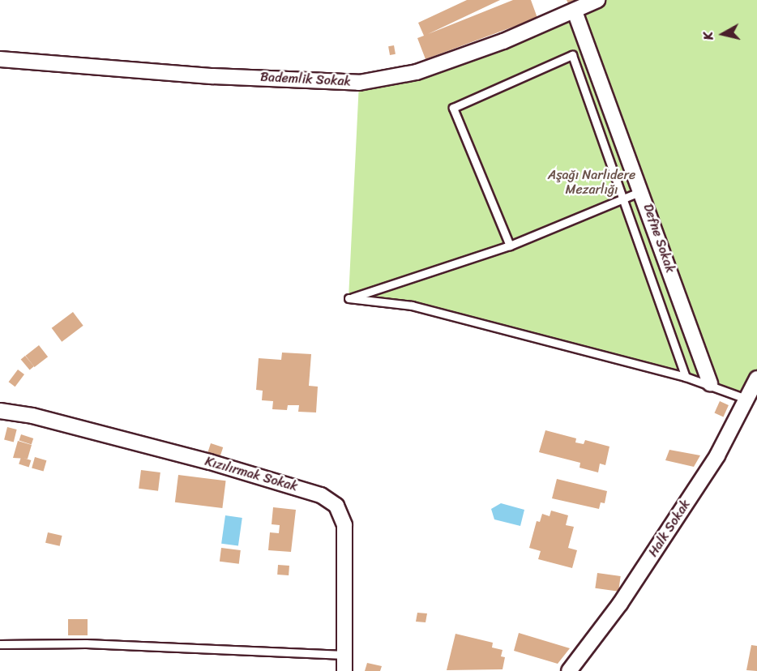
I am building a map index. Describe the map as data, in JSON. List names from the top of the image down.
{
  "streets": {
    "street": [
      "Bademlik Sokak",
      "Defne Sokak",
      "Kızılırmak Sokak",
      "Halk Sokak"
    ]
  },
  "crossings": [
    ["Bademlik Sokak", "Defne Sokak"]
  ],
  "parks": ["Aşağı Narlıdere Mezarlığı"],
  "north": "left"
}
